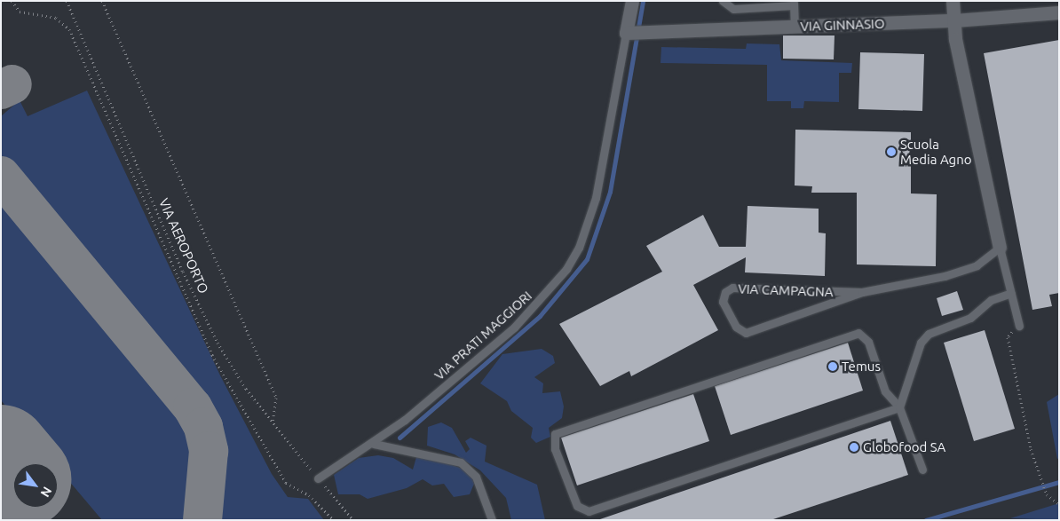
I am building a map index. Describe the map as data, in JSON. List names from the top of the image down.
{
  "streets": {
    "street": ["VIA GINNASIO"],
    "lane": ["VIA CAMPAGNA", "VIA PRATI MAGGIORI"],
    "path": ["VIA AEROPORTO"]
  },
  "crossings": [
    ["VIA GINNASIO", "VIA PRATI MAGGIORI"],
    ["VIA AEROPORTO", "VIA PRATI MAGGIORI"]
  ],
  "places": ["Scuola Media Agno", "Temus", "Globofood SA"],
  "north": "bottom right"
}
